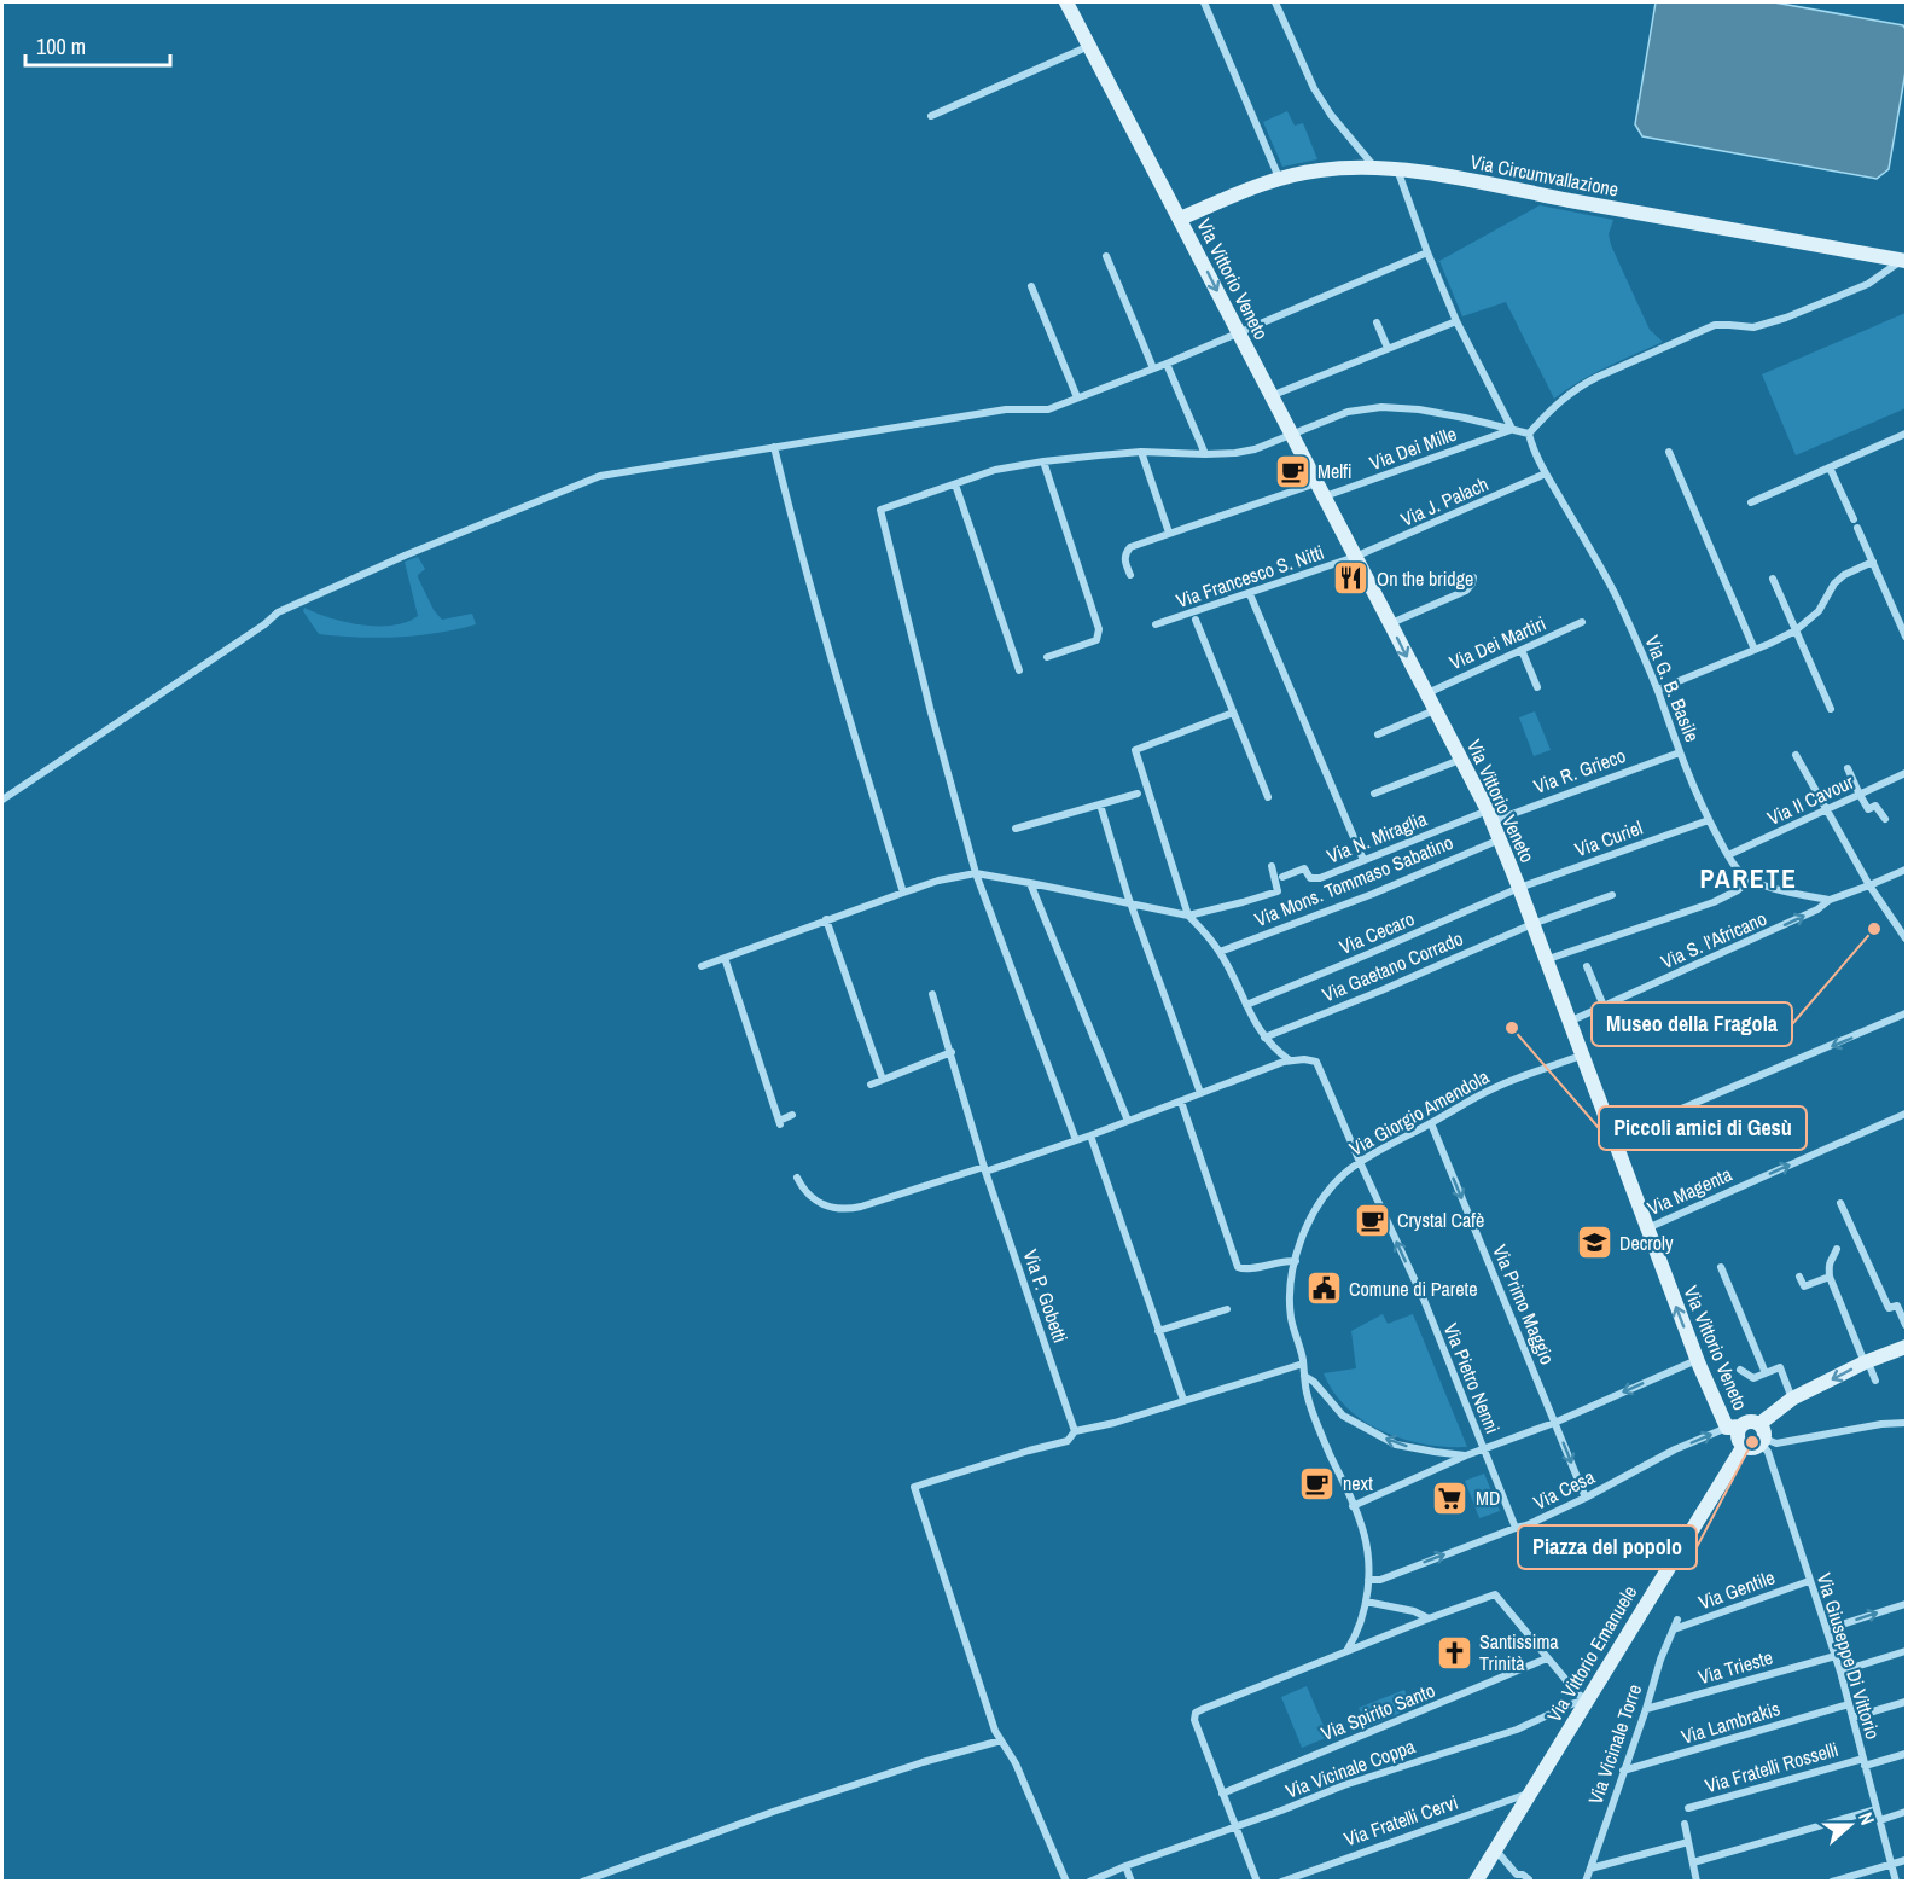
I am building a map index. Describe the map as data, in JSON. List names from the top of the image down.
{
  "streets": {
    "street": [
      "Via Circumvallazione",
      "Via Vittorio Veneto",
      "Via Dei Mille",
      "Via J. Palach",
      "Via Francesco S. Nitti",
      "Via Dei Martiri",
      "Via G. B. Basile",
      "Via R. Grieco",
      "Via II Cavour",
      "Via N. Miraglia",
      "Via Curiel",
      "Via Mons. Tommaso Sabatino",
      "Via Cecaro",
      "Via S. l'Africano",
      "Via Gaetano Corrado",
      "Via Giorgio Amendola",
      "Via Magenta",
      "Via P. Gobetti",
      "Via Primo Maggio",
      "Via Pietro Nenni",
      "Via Cesa",
      "Via Gentile",
      "Via Vittorio Emanuele",
      "Via Giuseppe Di Vittorio",
      "Via Trieste",
      "Via Spirito Santo",
      "Via Lambrakis",
      "Via Vicinale Torre",
      "Via Fratelli Rosselli",
      "Via Vicinale Coppa",
      "Via Fratelli Cervi"
    ]
  },
  "crossings": [
    ["Via Circumvallazione", "Via Vittorio Veneto"],
    ["Via Vittorio Veneto", "Via Dei Mille"],
    ["Via Vittorio Veneto", "Via J. Palach"],
    ["Via Vittorio Veneto", "Via Francesco S. Nitti"],
    ["Via Vittorio Veneto", "Via Dei Martiri"],
    ["Via Vittorio Veneto", "Via R. Grieco"],
    ["Via Vittorio Veneto", "Via N. Miraglia"],
    ["Via Vittorio Veneto", "Via Curiel"],
    ["Via Vittorio Veneto", "Via Mons. Tommaso Sabatino"],
    ["Via Vittorio Veneto", "Via Cecaro"],
    ["Via Vittorio Veneto", "Via S. l'Africano"],
    ["Via Vittorio Veneto", "Via Gaetano Corrado"],
    ["Via Vittorio Veneto", "Via Giorgio Amendola"],
    ["Via Vittorio Veneto", "Via Magenta"],
    ["Via Vittorio Veneto", "Via Cesa"],
    ["Via Vittorio Veneto", "Via Vittorio Emanuele"],
    ["Via J. Palach", "Via Francesco S. Nitti"],
    ["Via J. Palach", "Via G. B. Basile"],
    ["Via G. B. Basile", "Via R. Grieco"],
    ["Via G. B. Basile", "Via II Cavour"],
    ["Via G. B. Basile", "Via Curiel"],
    ["Via R. Grieco", "Via N. Miraglia"],
    ["Via Curiel", "Via Cecaro"],
    ["Via Giorgio Amendola", "Via Primo Maggio"],
    ["Via Giorgio Amendola", "Via Pietro Nenni"],
    ["Via Giorgio Amendola", "Via Cesa"],
    ["Via Primo Maggio", "Via Cesa"],
    ["Via Pietro Nenni", "Via Cesa"],
    ["Via Gentile", "Via Giuseppe Di Vittorio"],
    ["Via Gentile", "Via Vicinale Torre"],
    ["Via Vittorio Emanuele", "Via Vicinale Coppa"],
    ["Via Vittorio Emanuele", "Via Fratelli Cervi"],
    ["Via Giuseppe Di Vittorio", "Via Trieste"],
    ["Via Giuseppe Di Vittorio", "Via Lambrakis"],
    ["Via Giuseppe Di Vittorio", "Via Fratelli Rosselli"],
    ["Via Trieste", "Via Vicinale Torre"],
    ["Via Lambrakis", "Via Vicinale Torre"]
  ],
  "one_way": [
    "Via Magenta",
    "Via Primo Maggio",
    "Via Pietro Nenni",
    "Via Cesa"
  ],
  "districts": ["PARETE"],
  "places": {
    "cafe": ["Melfi", "Crystal Cafè", "next"],
    "restaurant": ["On the bridge"],
    "other": ["Museo della Fragola", "Piccoli amici di Gesù", "Piazza del popolo"],
    "school or university": ["Decroly"],
    "public building": ["Comune di Parete"],
    "supermarket": ["MD"],
    "church": ["Santissima Trinità"]
  },
  "scale_bar": "100 m",
  "north": "right"
}
